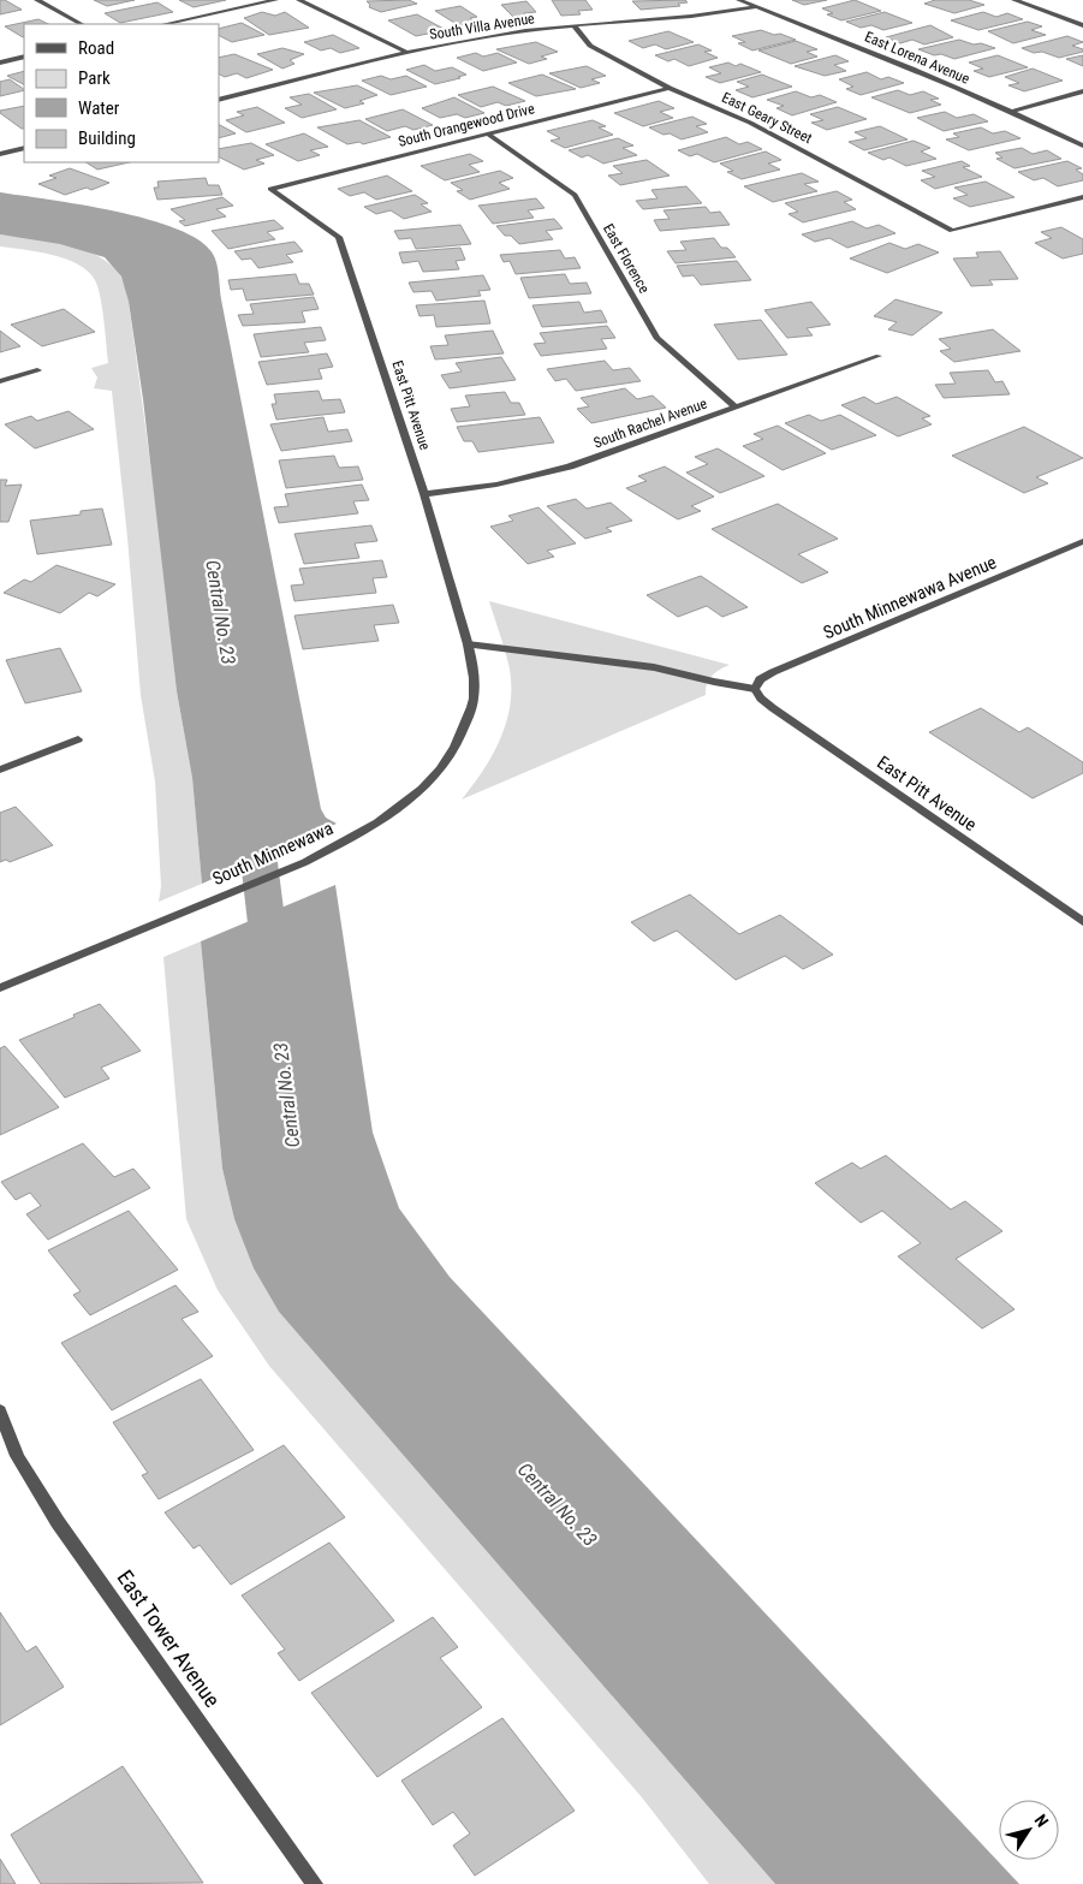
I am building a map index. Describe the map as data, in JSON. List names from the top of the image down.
{
  "streets": {
    "street": [
      "South Villa Avenue",
      "East Lorena Avenue",
      "East Geary Street",
      "South Orangewood Drive",
      "East Florence",
      "East Pitt Avenue",
      "South Rachel Avenue",
      "South Minnewawa Avenue",
      "South Minnewawa",
      "East Tower Avenue"
    ]
  },
  "crossings": [
    ["South Villa Avenue", "East Lorena Avenue"],
    ["South Villa Avenue", "East Geary Street"],
    ["East Geary Street", "South Orangewood Drive"],
    ["South Orangewood Drive", "East Florence"],
    ["South Orangewood Drive", "East Pitt Avenue"],
    ["East Florence", "South Rachel Avenue"],
    ["East Pitt Avenue", "South Rachel Avenue"],
    ["East Pitt Avenue", "South Minnewawa Avenue"],
    ["East Pitt Avenue", "South Minnewawa"]
  ],
  "water": ["Central No. 23"],
  "legend": [
    "Road",
    "Park",
    "Water",
    "Building"
  ],
  "north": "top right"
}
